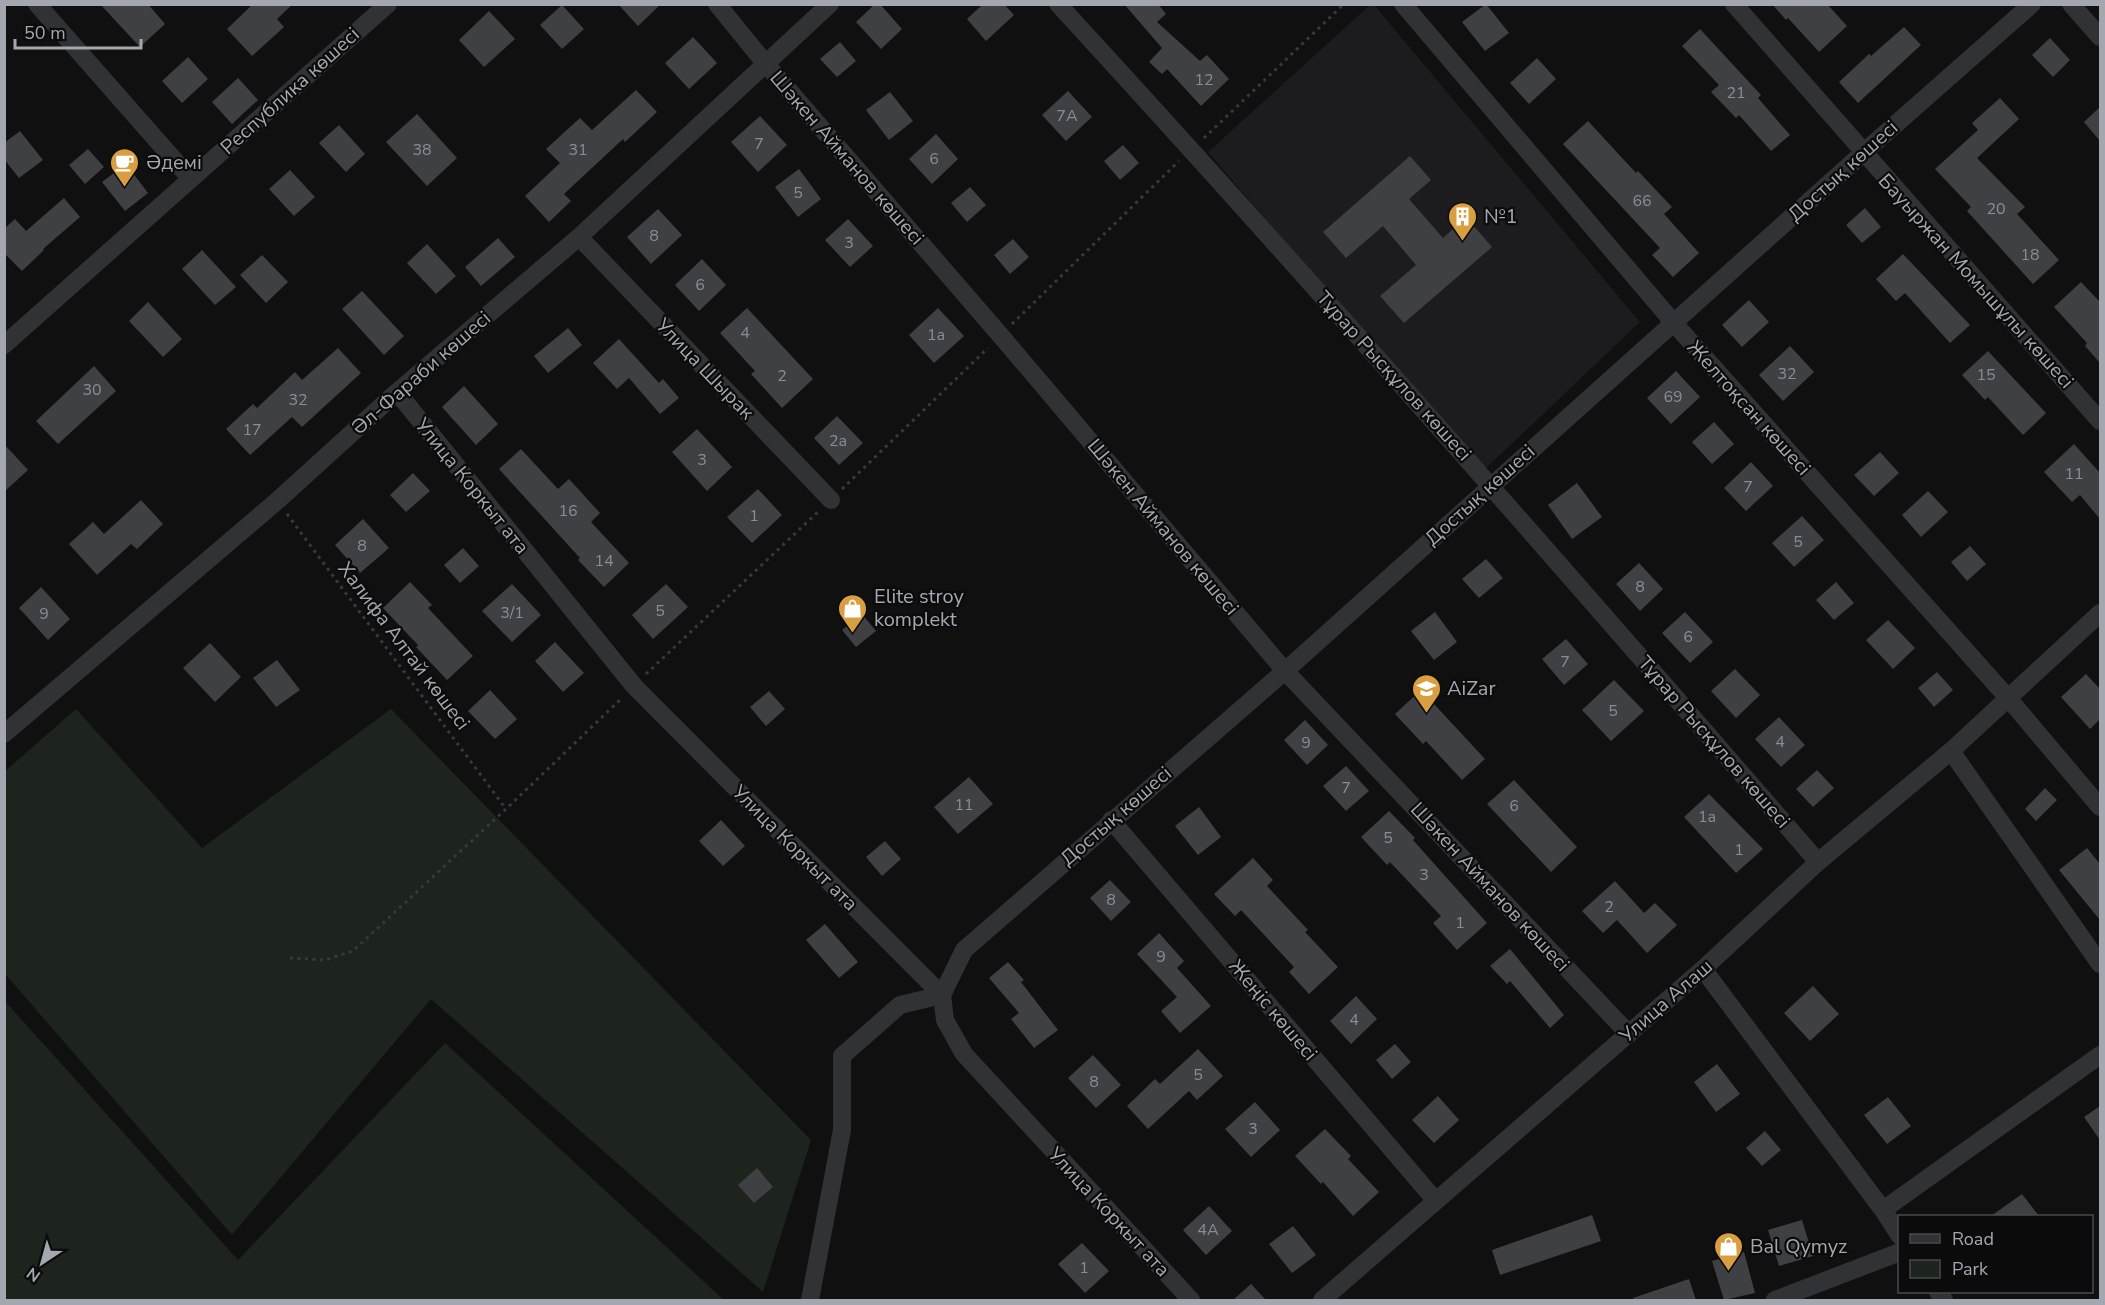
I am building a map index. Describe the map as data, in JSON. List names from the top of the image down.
{
  "streets": {
    "street": [
      "Республика көшесі",
      "Шәкен Айманов көшесі",
      "Достық көшесі",
      "Бауыржан Момышұлы көшесі",
      "Улица Шырак",
      "Әл-Фараби көшесі",
      "Тұрар Рысқұлов көшесі",
      "Желтоқсан көшесі",
      "Улица Коркыт ата",
      "Улица Алаш",
      "Жеңіс көшесі"
    ],
    "path": ["Халифа Алтай көшесі"]
  },
  "crossings": [
    ["Шәкен Айманов көшесі", "Достық көшесі"],
    ["Шәкен Айманов көшесі", "Әл-Фараби көшесі"],
    ["Шәкен Айманов көшесі", "Улица Алаш"],
    ["Достық көшесі", "Бауыржан Момышұлы көшесі"],
    ["Достық көшесі", "Тұрар Рысқұлов көшесі"],
    ["Достық көшесі", "Желтоқсан көшесі"],
    ["Достық көшесі", "Улица Коркыт ата"],
    ["Достық көшесі", "Жеңіс көшесі"],
    ["Улица Шырак", "Әл-Фараби көшесі"],
    ["Әл-Фараби көшесі", "Улица Коркыт ата"],
    ["Әл-Фараби көшесі", "Халифа Алтай көшесі"],
    ["Тұрар Рысқұлов көшесі", "Улица Алаш"],
    ["Желтоқсан көшесі", "Улица Алаш"],
    ["Улица Алаш", "Жеңіс көшесі"]
  ],
  "places": {
    "cafe": ["Әдемі"],
    "building": ["№1"],
    "shop": ["Elite stroy komplekt", "Bal Qymyz"],
    "school or university": ["AiZar"]
  },
  "house_numbers": [
    "12",
    "21",
    "7А",
    "7",
    "38",
    "31",
    "6",
    "5",
    "66",
    "20",
    "8",
    "3",
    "18",
    "6",
    "4",
    "1а",
    "32",
    "15",
    "2",
    "30",
    "69",
    "32",
    "17",
    "2а",
    "3",
    "11",
    "7",
    "16",
    "1",
    "5",
    "8",
    "14",
    "8",
    "5",
    "3/1",
    "9",
    "6",
    "7",
    "5",
    "4",
    "9",
    "7",
    "11",
    "6",
    "1а",
    "5",
    "1",
    "3",
    "8",
    "2",
    "1",
    "9",
    "4",
    "5",
    "8",
    "3",
    "4А",
    "1"
  ],
  "legend": ["Road", "Park"],
  "scale_bar": "50 m",
  "north": "bottom left"
}
